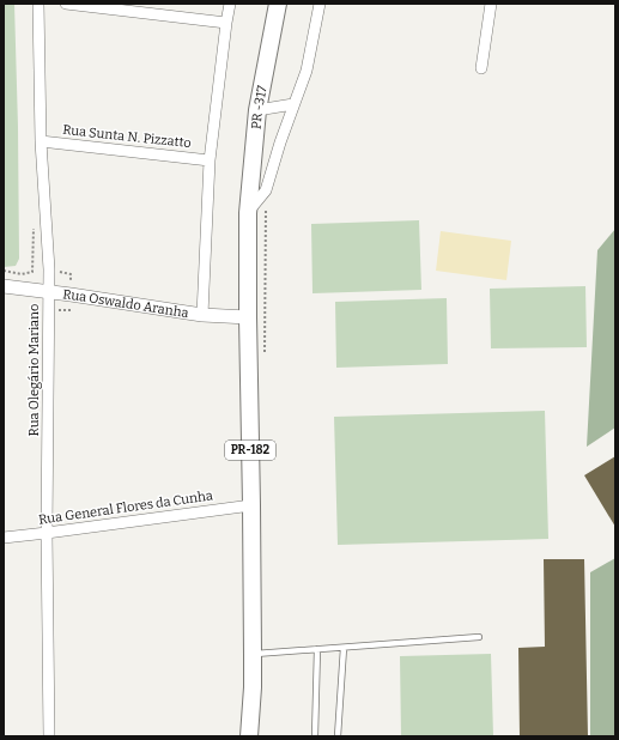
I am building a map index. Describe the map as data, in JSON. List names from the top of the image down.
{
  "streets": {
    "main road": ["PR -317", "PR-182"],
    "street": [
      "Rua Sunta N. Pizzatto",
      "Rua Oswaldo Aranha",
      "Rua Olegário Mariano",
      "Rua General Flores da Cunha"
    ]
  },
  "crossings": [
    ["PR -317", "PR-182"],
    ["Rua Sunta N. Pizzatto", "Rua Olegário Mariano"],
    ["Rua Oswaldo Aranha", "Rua Olegário Mariano"],
    ["Rua Oswaldo Aranha", "PR-182"],
    ["Rua Olegário Mariano", "Rua General Flores da Cunha"],
    ["PR-182", "Rua General Flores da Cunha"]
  ]
}
